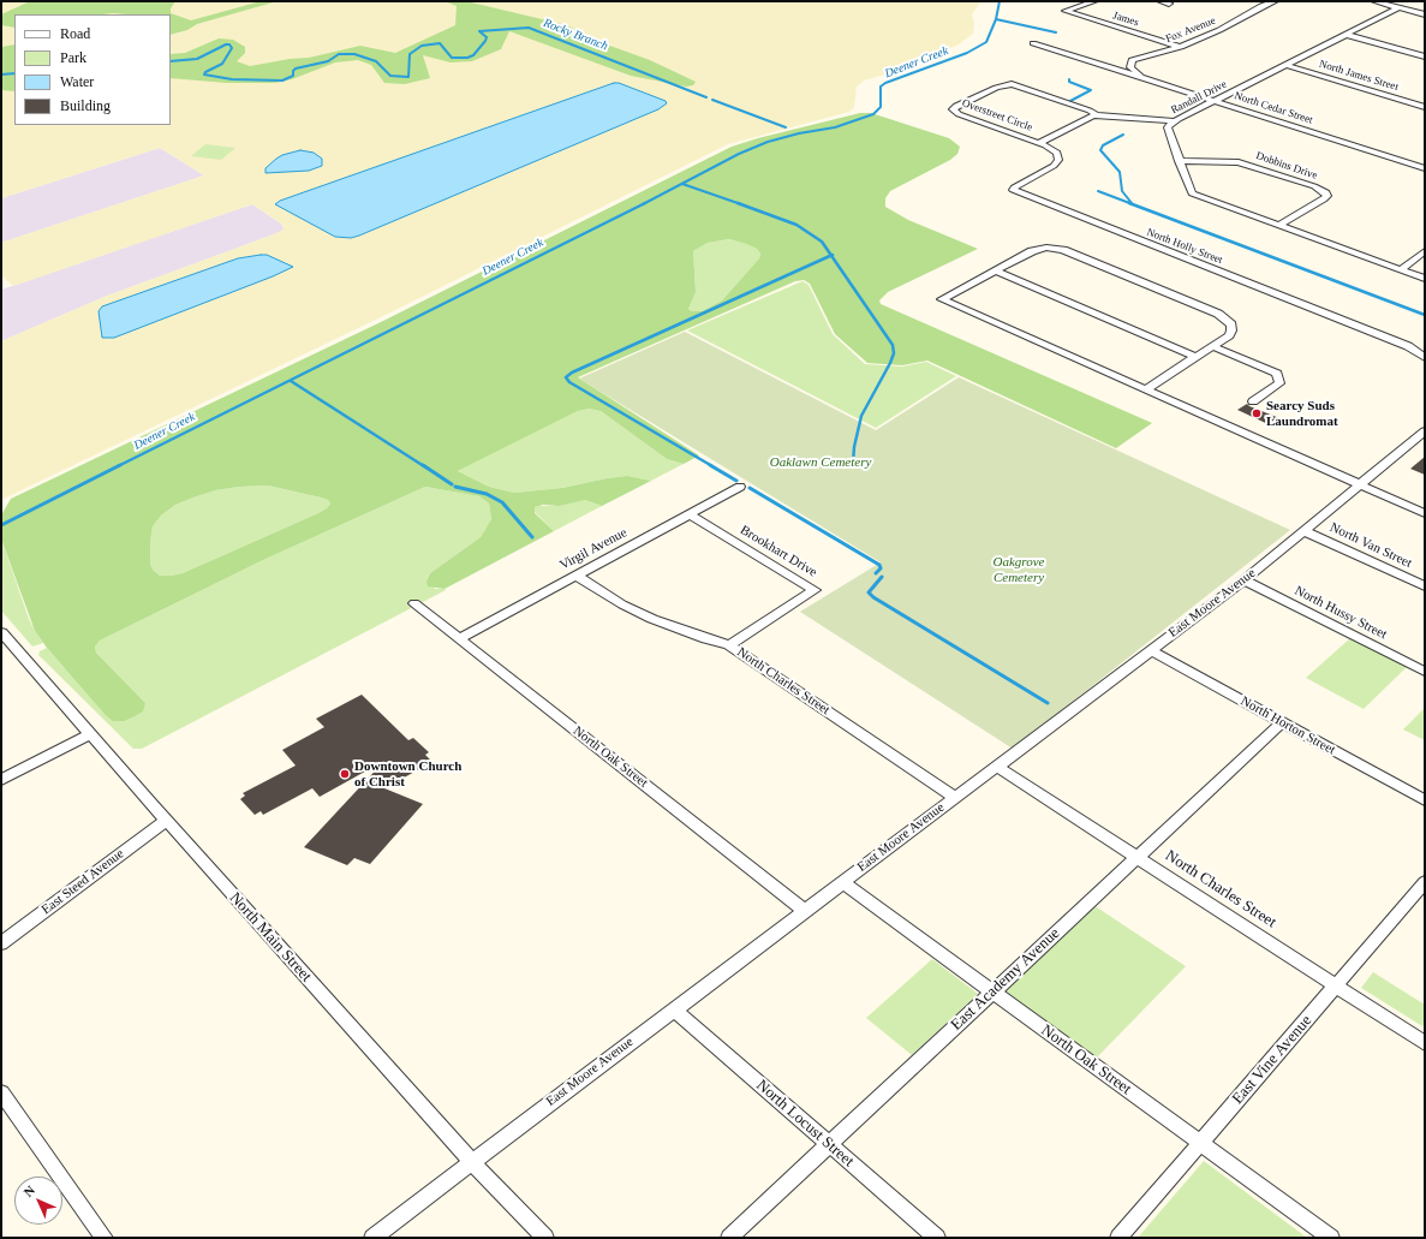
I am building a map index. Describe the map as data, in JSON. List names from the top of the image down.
{
  "streets": {
    "street": [
      "James",
      "Fox Avenue",
      "North James Street",
      "Randall Drive",
      "North Cedar Street",
      "Overstreet Circle",
      "Dobbins Drive",
      "North Holly Street",
      "North Van Street",
      "Virgil Avenue",
      "Brookhart Drive",
      "East Moore Avenue",
      "North Hussy Street",
      "North Charles Street",
      "North Horton Street",
      "North Oak Street",
      "East Steed Avenue",
      "North Main Street",
      "East Academy Avenue",
      "East Vine Avenue",
      "North Locust Street"
    ]
  },
  "crossings": [
    ["James", "Fox Avenue"],
    ["Fox Avenue", "North Cedar Street"],
    ["North James Street", "Randall Drive"],
    ["Randall Drive", "North Cedar Street"],
    ["Randall Drive", "Overstreet Circle"],
    ["Randall Drive", "Dobbins Drive"],
    ["Overstreet Circle", "North Holly Street"],
    ["North Van Street", "East Moore Avenue"],
    ["Virgil Avenue", "Brookhart Drive"],
    ["Virgil Avenue", "North Charles Street"],
    ["Virgil Avenue", "North Oak Street"],
    ["Brookhart Drive", "North Charles Street"],
    ["East Moore Avenue", "North Hussy Street"],
    ["East Moore Avenue", "North Charles Street"],
    ["East Moore Avenue", "North Horton Street"],
    ["East Moore Avenue", "North Oak Street"],
    ["East Moore Avenue", "North Main Street"],
    ["East Moore Avenue", "North Locust Street"],
    ["North Charles Street", "East Academy Avenue"],
    ["North Charles Street", "East Vine Avenue"],
    ["North Horton Street", "East Academy Avenue"],
    ["North Oak Street", "East Academy Avenue"],
    ["North Oak Street", "East Vine Avenue"],
    ["East Steed Avenue", "North Main Street"],
    ["East Academy Avenue", "North Locust Street"]
  ],
  "water": ["Rocky Branch", "Deener Creek"],
  "parks": ["Oaklawn Cemetery", "Oakgrove Cemetery"],
  "places": ["Searcy Suds Laundromat", "Downtown Church of Christ"],
  "legend": [
    "Road",
    "Park",
    "Water",
    "Building"
  ],
  "north": "top left"
}
